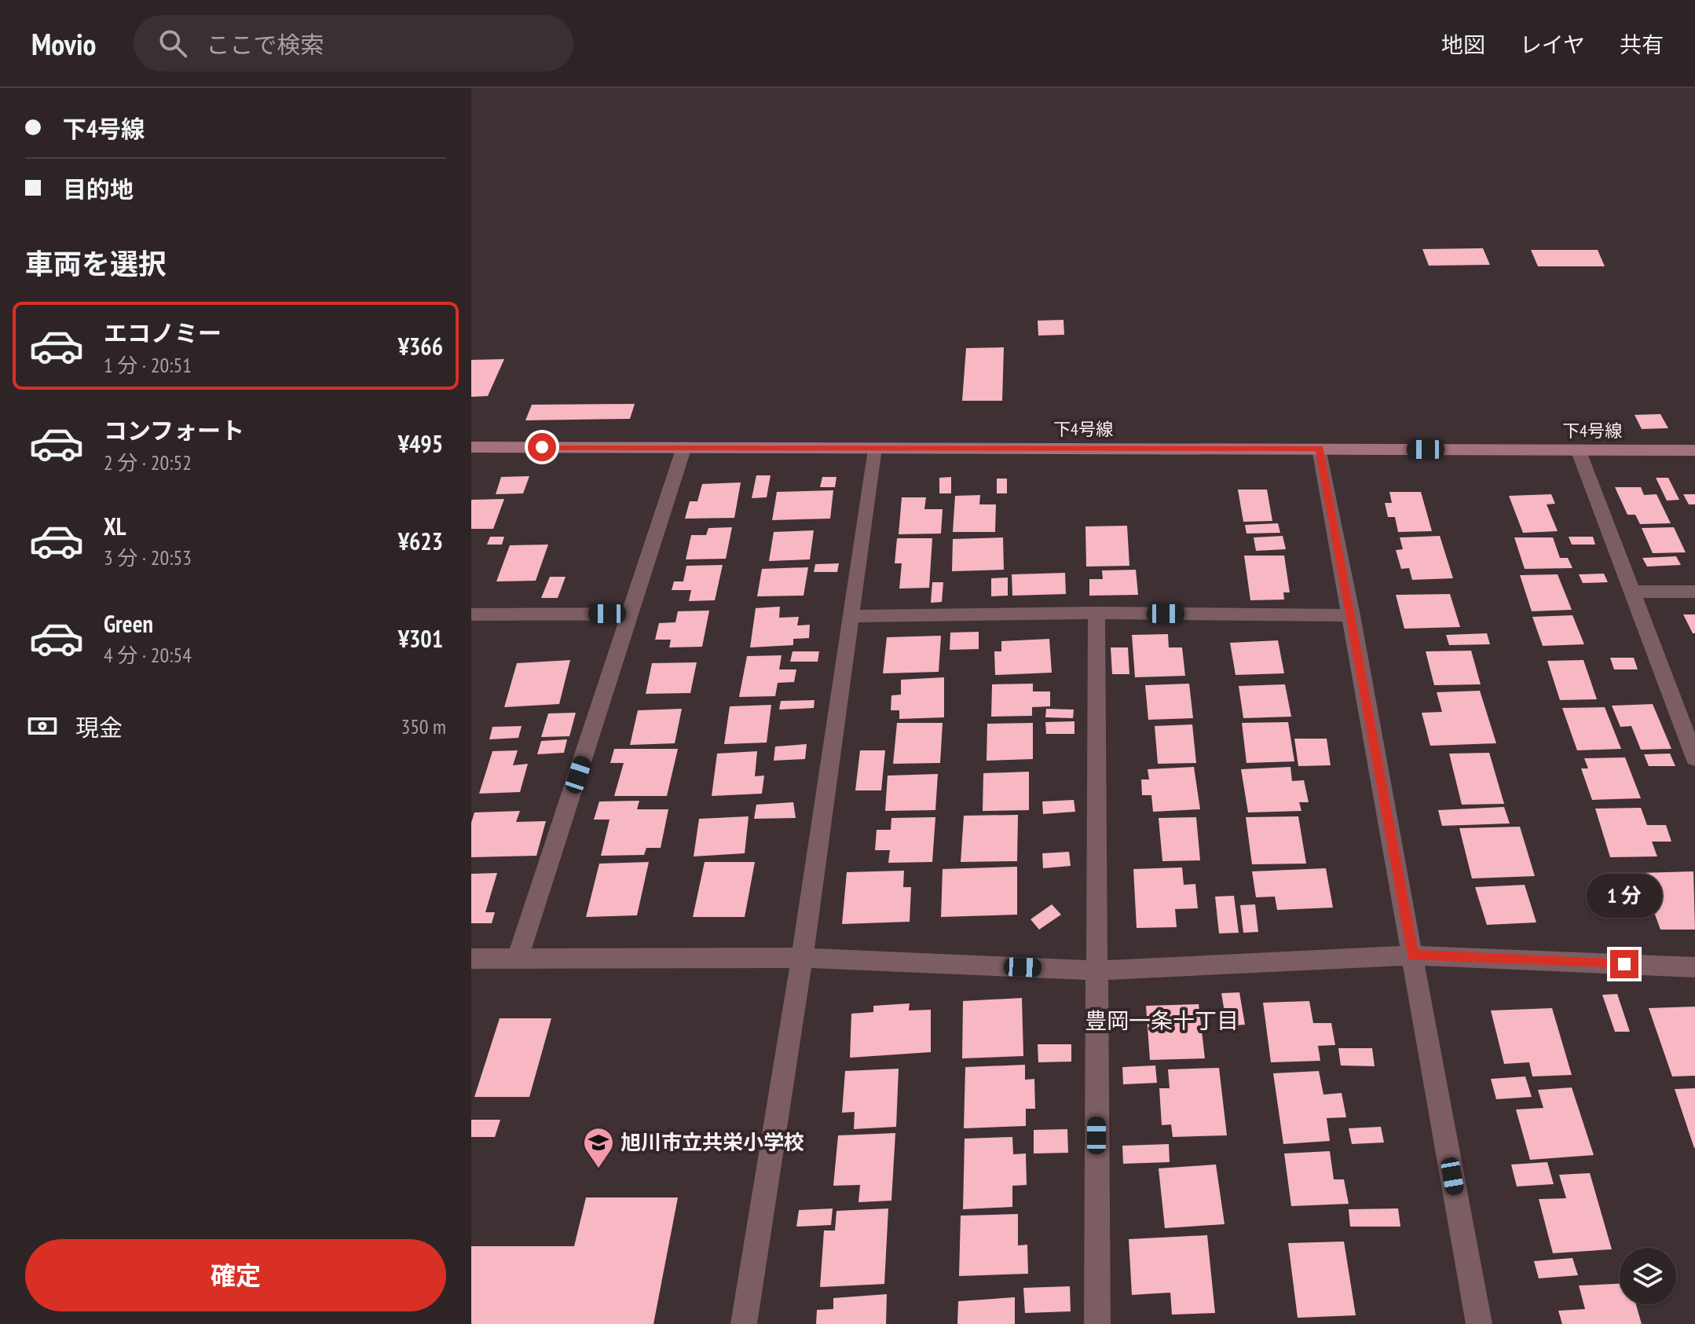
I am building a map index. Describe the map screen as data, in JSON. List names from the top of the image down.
{
  "streets": {
    "street": ["下4号線"]
  },
  "districts": ["豊岡一条十丁目"],
  "places": {
    "school or university": ["旭川市立共栄小学校"]
  },
  "page": {
    "header": "Movio",
    "search": "ここで検索",
    "nav": ["地図", "レイヤ", "共有"],
    "banner": ["下4号線", "目的地"],
    "heading": "車両を選択",
    "list": [
      {
        "name": "エコノミー",
        "note": "1 分 · 20:51",
        "value": "¥366"
      },
      {
        "name": "コンフォート",
        "note": "2 分 · 20:52",
        "value": "¥495"
      },
      {
        "name": "XL",
        "note": "3 分 · 20:53",
        "value": "¥623"
      },
      {
        "name": "Green",
        "note": "4 分 · 20:54",
        "value": "¥301"
      }
    ],
    "pay": ["現金", "350 m"],
    "bubble": "1 分",
    "buttons": "確定"
  }
}
